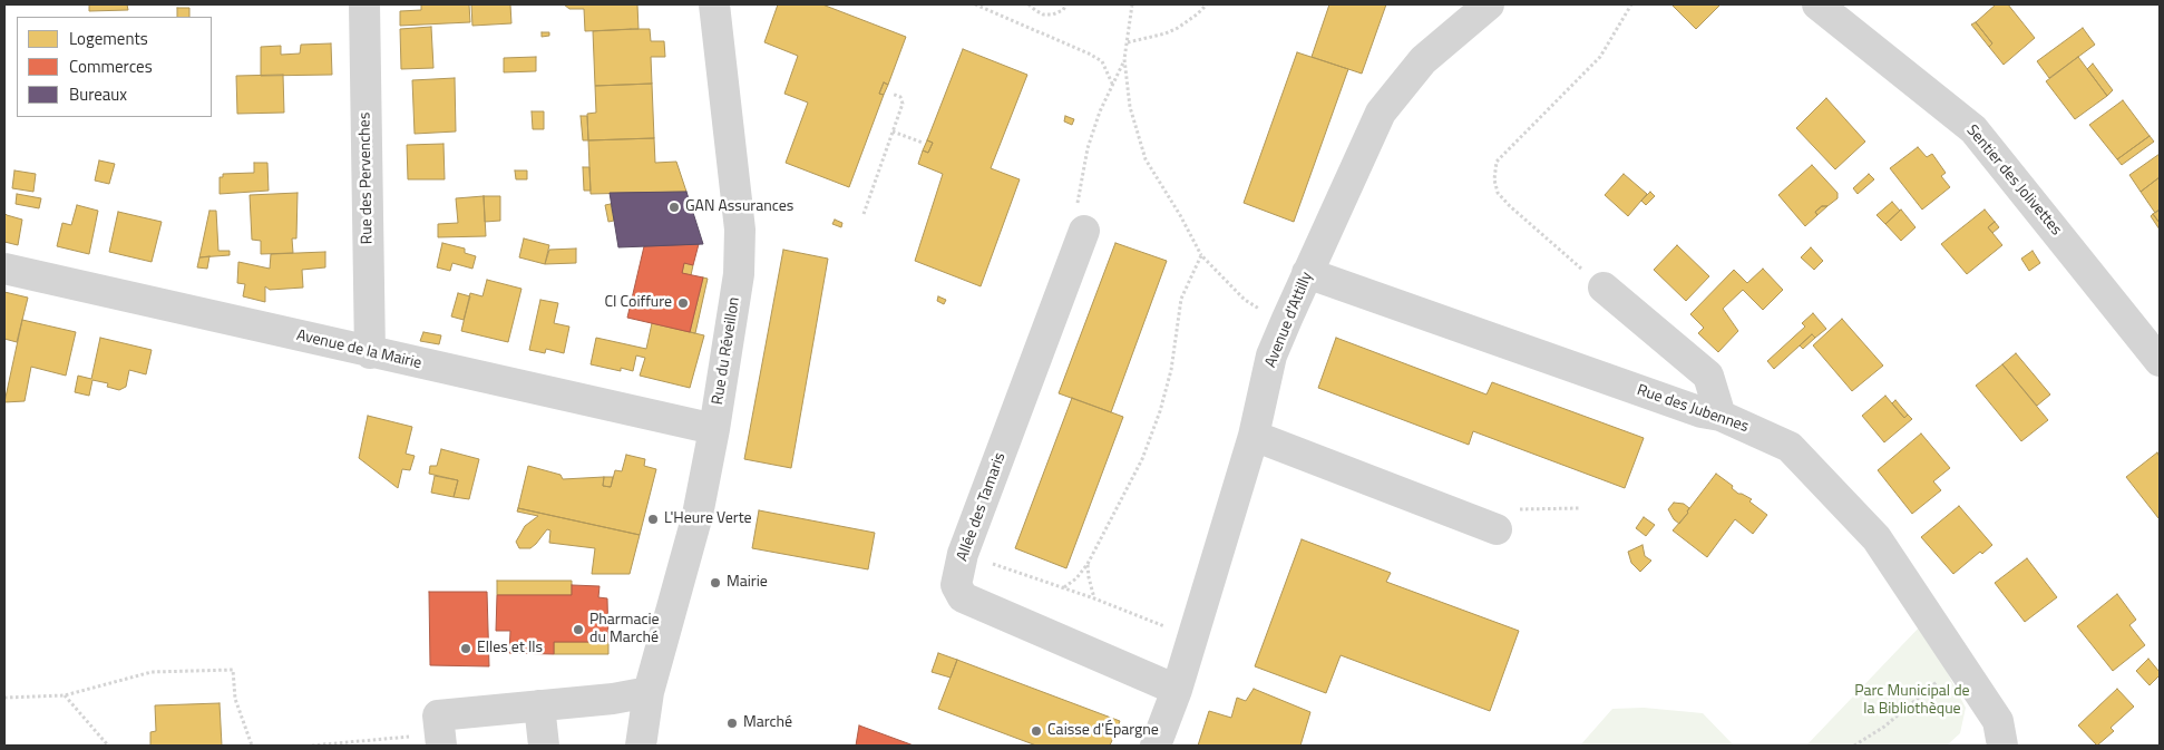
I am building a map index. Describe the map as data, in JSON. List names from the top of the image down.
{
  "streets": {
    "street": [
      "Rue des Pervenches",
      "Sentier des Jolivettes",
      "Avenue d'Attilly",
      "Avenue de la Mairie",
      "Rue du Réveillon",
      "Rue des Jubennes",
      "Allée des Tamaris"
    ]
  },
  "crossings": [
    ["Rue des Pervenches", "Avenue de la Mairie"],
    ["Avenue d'Attilly", "Rue des Jubennes"],
    ["Avenue d'Attilly", "Allée des Tamaris"],
    ["Avenue de la Mairie", "Rue du Réveillon"]
  ],
  "parks": ["Parc Municipal de la Bibliothèque"],
  "places": [
    "GAN Assurances",
    "CI Coiffure",
    "L'Heure Verte",
    "Mairie",
    "Pharmacie du Marché",
    "Elles et Ils",
    "Marché",
    "Caisse d'Épargne"
  ],
  "legend": ["Logements", "Commerces", "Bureaux"]
}
